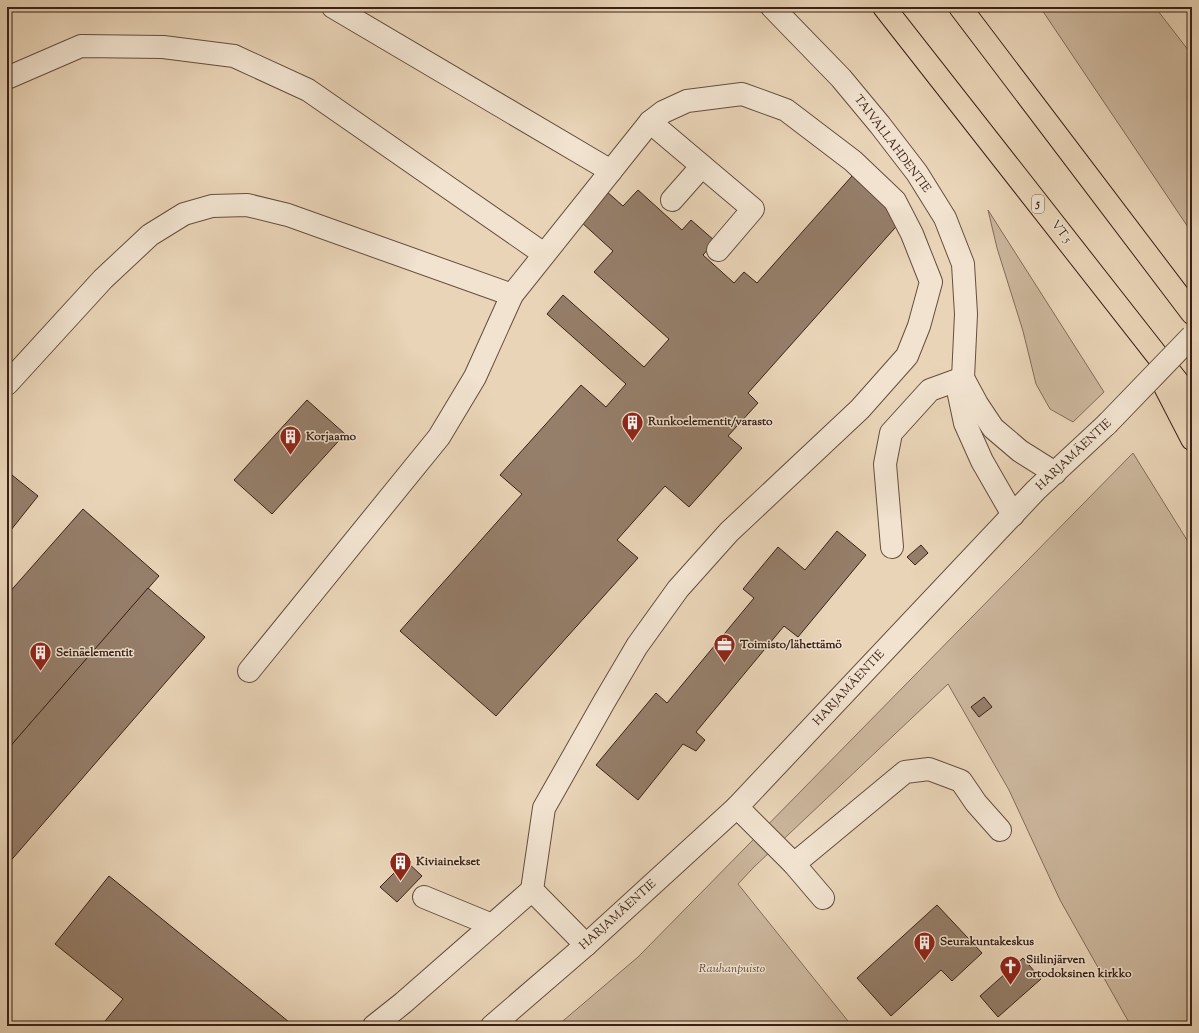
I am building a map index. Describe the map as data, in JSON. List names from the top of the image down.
{
  "streets": {
    "highway": ["5", "VT 5"],
    "street": ["TAIVALLAHDENTIE", "HARJAMÄENTIE"]
  },
  "crossings": [
    ["TAIVALLAHDENTIE", "HARJAMÄENTIE"]
  ],
  "parks": ["Rauhanpuisto"],
  "places": {
    "building": [
      "Runkoelementit/varasto",
      "Korjaamo",
      "Seinäelementit",
      "Kiviainekset",
      "Seurakuntakeskus"
    ],
    "office": ["Toimisto/lähettämö"],
    "church": ["Siilinjärven ortodoksinen kirkko"]
  }
}
